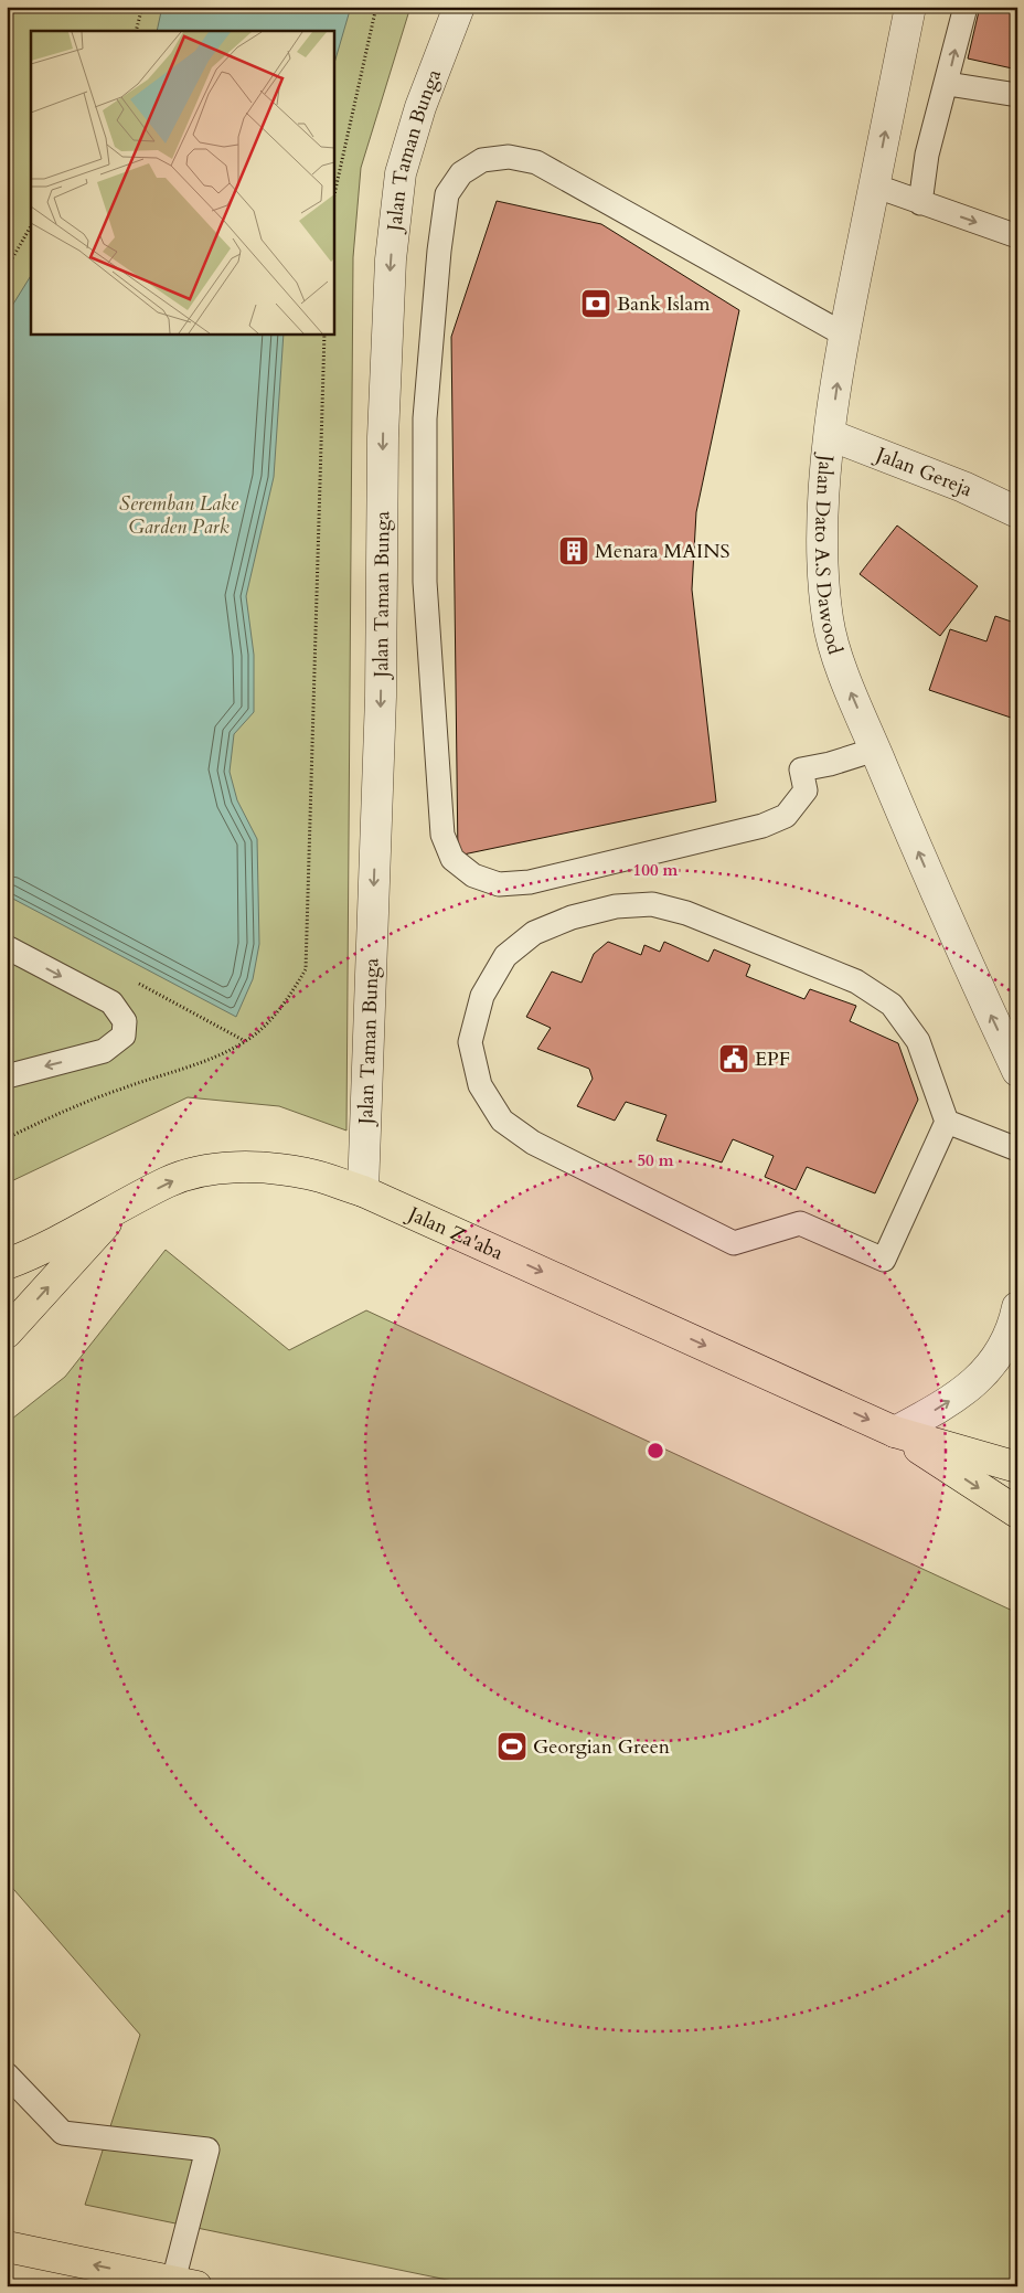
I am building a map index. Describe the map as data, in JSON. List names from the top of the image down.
{
  "streets": {
    "highway": ["Jalan Za'aba"],
    "street": ["Jalan Taman Bunga", "Jalan Gereja", "Jalan Dato A.S Dawood"]
  },
  "crossings": [
    ["Jalan Taman Bunga", "Jalan Za'aba"],
    ["Jalan Gereja", "Jalan Dato A.S Dawood"]
  ],
  "one_way": ["Jalan Taman Bunga", "Jalan Dato A.S Dawood", "Jalan Za'aba"],
  "parks": ["Seremban Lake Garden Park"],
  "places": {
    "bank": ["Bank Islam"],
    "building": ["Menara MAINS"],
    "public building": ["EPF"],
    "sports": ["Georgian Green"]
  },
  "rings": ["100 m", "50 m"]
}
